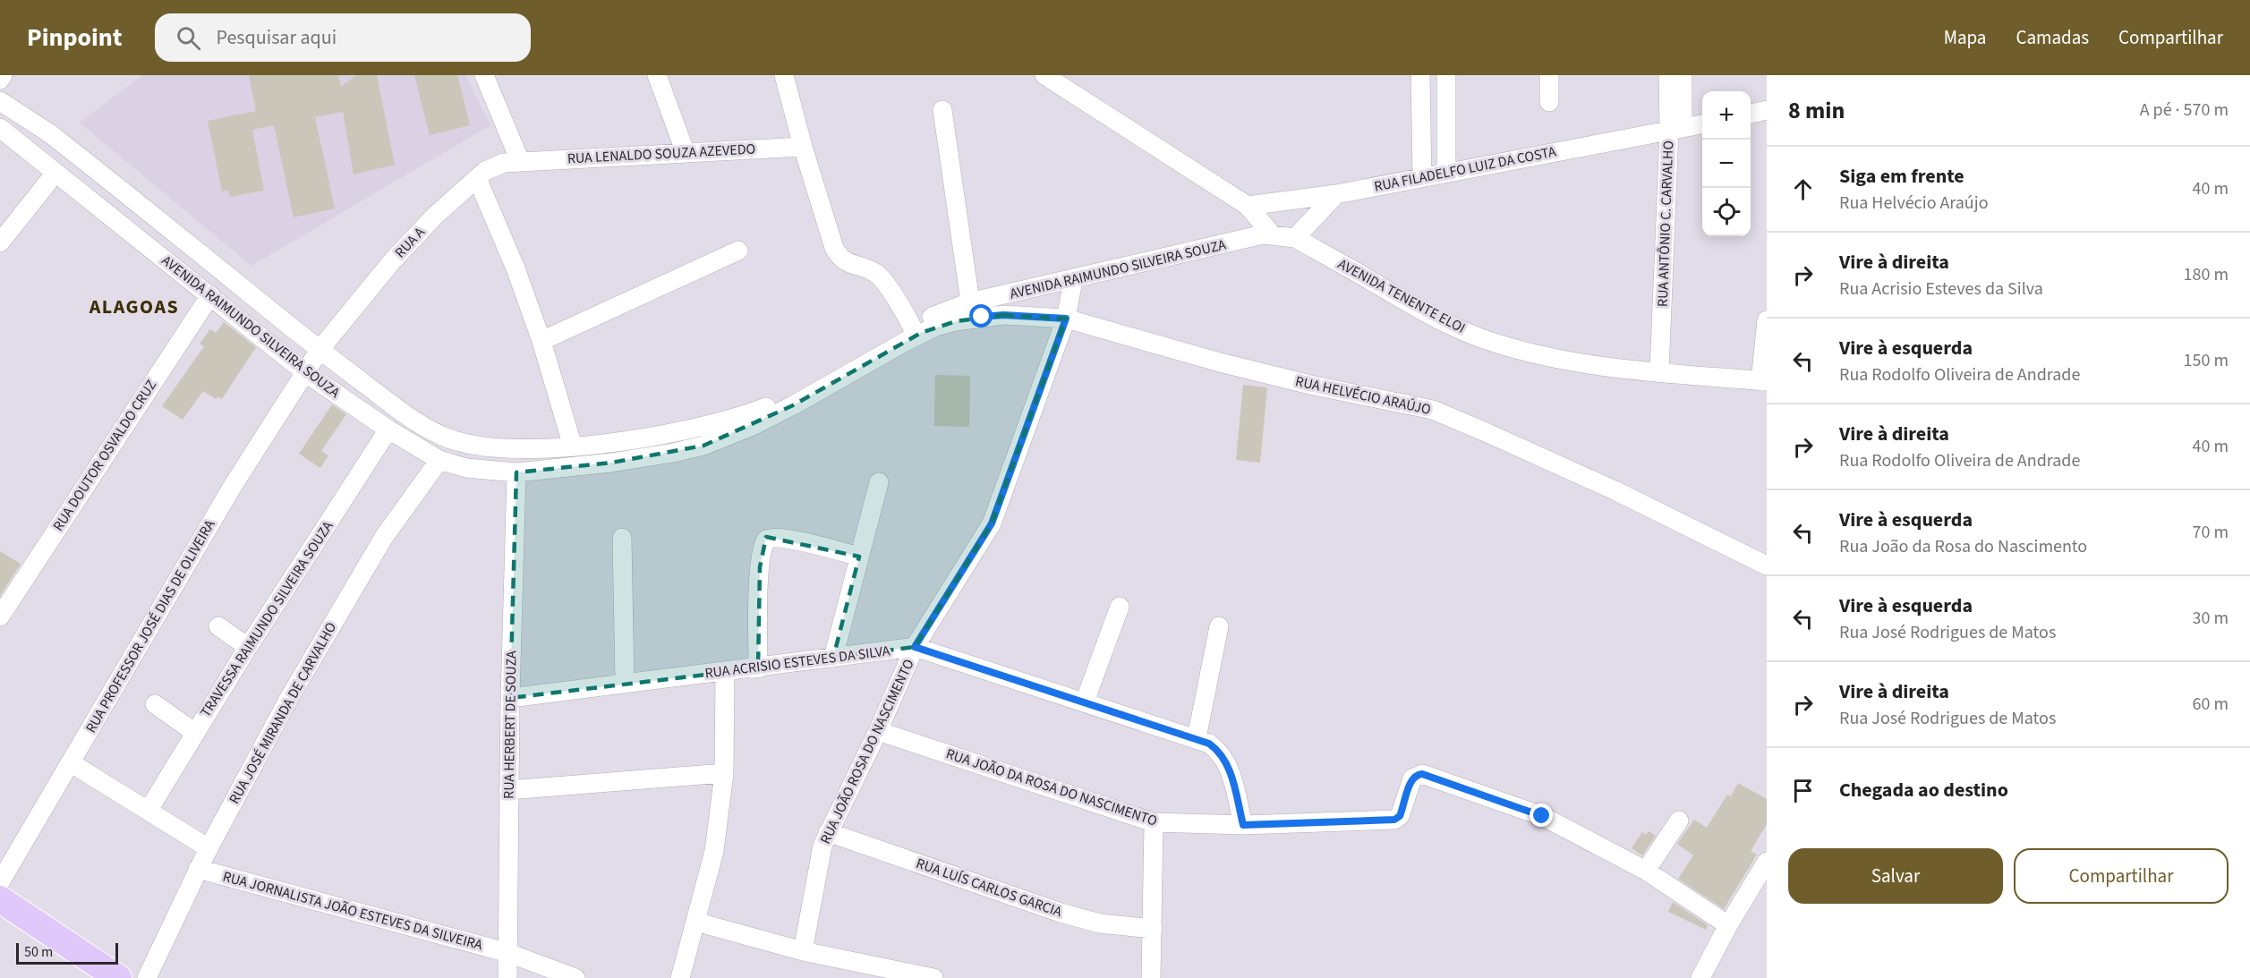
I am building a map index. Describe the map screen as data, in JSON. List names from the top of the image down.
{
  "streets": {
    "street": [
      "RUA LENALDO SOUZA AZEVEDO",
      "RUA FILADELFO LUIZ DA COSTA",
      "RUA ANTÔNIO C. CARVALHO",
      "RUA A",
      "AVENIDA RAIMUNDO SILVEIRA SOUZA",
      "AVENIDA TENENTE ELOI",
      "RUA HELVÉCIO ARAÚJO",
      "RUA DOUTOR OSVALDO CRUZ",
      "TRAVESSA RAIMUNDO SILVEIRA SOUZA",
      "RUA PROFESSOR JOSÉ DIAS DE OLIVEIRA",
      "RUA ACRISIO ESTEVES DA SILVA",
      "RUA JOSÉ MIRANDA DE CARVALHO",
      "RUA HERBERT DE SOUZA",
      "RUA JOÃO ROSA DO NASCIMENTO",
      "RUA JOÃO DA ROSA DO NASCIMENTO",
      "RUA LUÍS CARLOS GARCIA",
      "RUA JORNALISTA JOÃO ESTEVES DA SILVEIRA"
    ]
  },
  "crossings": [
    ["RUA LENALDO SOUZA AZEVEDO", "RUA A"],
    ["RUA FILADELFO LUIZ DA COSTA", "RUA ANTÔNIO C. CARVALHO"],
    ["RUA ANTÔNIO C. CARVALHO", "AVENIDA TENENTE ELOI"],
    ["RUA A", "AVENIDA RAIMUNDO SILVEIRA SOUZA"],
    ["RUA A", "RUA PROFESSOR JOSÉ DIAS DE OLIVEIRA"],
    ["AVENIDA RAIMUNDO SILVEIRA SOUZA", "AVENIDA TENENTE ELOI"],
    ["AVENIDA RAIMUNDO SILVEIRA SOUZA", "RUA HELVÉCIO ARAÚJO"],
    ["AVENIDA RAIMUNDO SILVEIRA SOUZA", "RUA DOUTOR OSVALDO CRUZ"],
    ["AVENIDA RAIMUNDO SILVEIRA SOUZA", "TRAVESSA RAIMUNDO SILVEIRA SOUZA"],
    ["AVENIDA RAIMUNDO SILVEIRA SOUZA", "RUA PROFESSOR JOSÉ DIAS DE OLIVEIRA"],
    ["AVENIDA RAIMUNDO SILVEIRA SOUZA", "RUA JOSÉ MIRANDA DE CARVALHO"],
    ["AVENIDA RAIMUNDO SILVEIRA SOUZA", "RUA HERBERT DE SOUZA"],
    ["RUA ACRISIO ESTEVES DA SILVA", "RUA HERBERT DE SOUZA"],
    ["RUA ACRISIO ESTEVES DA SILVA", "RUA JOÃO ROSA DO NASCIMENTO"],
    ["RUA JOSÉ MIRANDA DE CARVALHO", "RUA JORNALISTA JOÃO ESTEVES DA SILVEIRA"],
    ["RUA HERBERT DE SOUZA", "RUA JORNALISTA JOÃO ESTEVES DA SILVEIRA"],
    ["RUA JOÃO ROSA DO NASCIMENTO", "RUA JOÃO DA ROSA DO NASCIMENTO"],
    ["RUA JOÃO ROSA DO NASCIMENTO", "RUA LUÍS CARLOS GARCIA"]
  ],
  "districts": ["ALAGOAS"],
  "scale_bar": "50 m",
  "page": {
    "header": "Pinpoint",
    "search": "Pesquisar aqui",
    "nav": ["Mapa", "Camadas", "Compartilhar"],
    "heading": ["8 min", "A pé · 570 m"],
    "map_buttons": ["+", "−"],
    "list": [
      ["Siga em frente", "Rua Helvécio Araújo", "40 m"],
      ["Vire à direita", "Rua Acrisio Esteves da Silva", "180 m"],
      ["Vire à esquerda", "Rua Rodolfo Oliveira de Andrade", "150 m"],
      ["Vire à direita", "Rua Rodolfo Oliveira de Andrade", "40 m"],
      ["Vire à esquerda", "Rua João da Rosa do Nascimento", "70 m"],
      ["Vire à esquerda", "Rua José Rodrigues de Matos", "30 m"],
      ["Vire à direita", "Rua José Rodrigues de Matos", "60 m"],
      "Chegada ao destino"
    ],
    "buttons": ["Salvar", "Compartilhar"],
    "scale": "50 m"
  }
}
